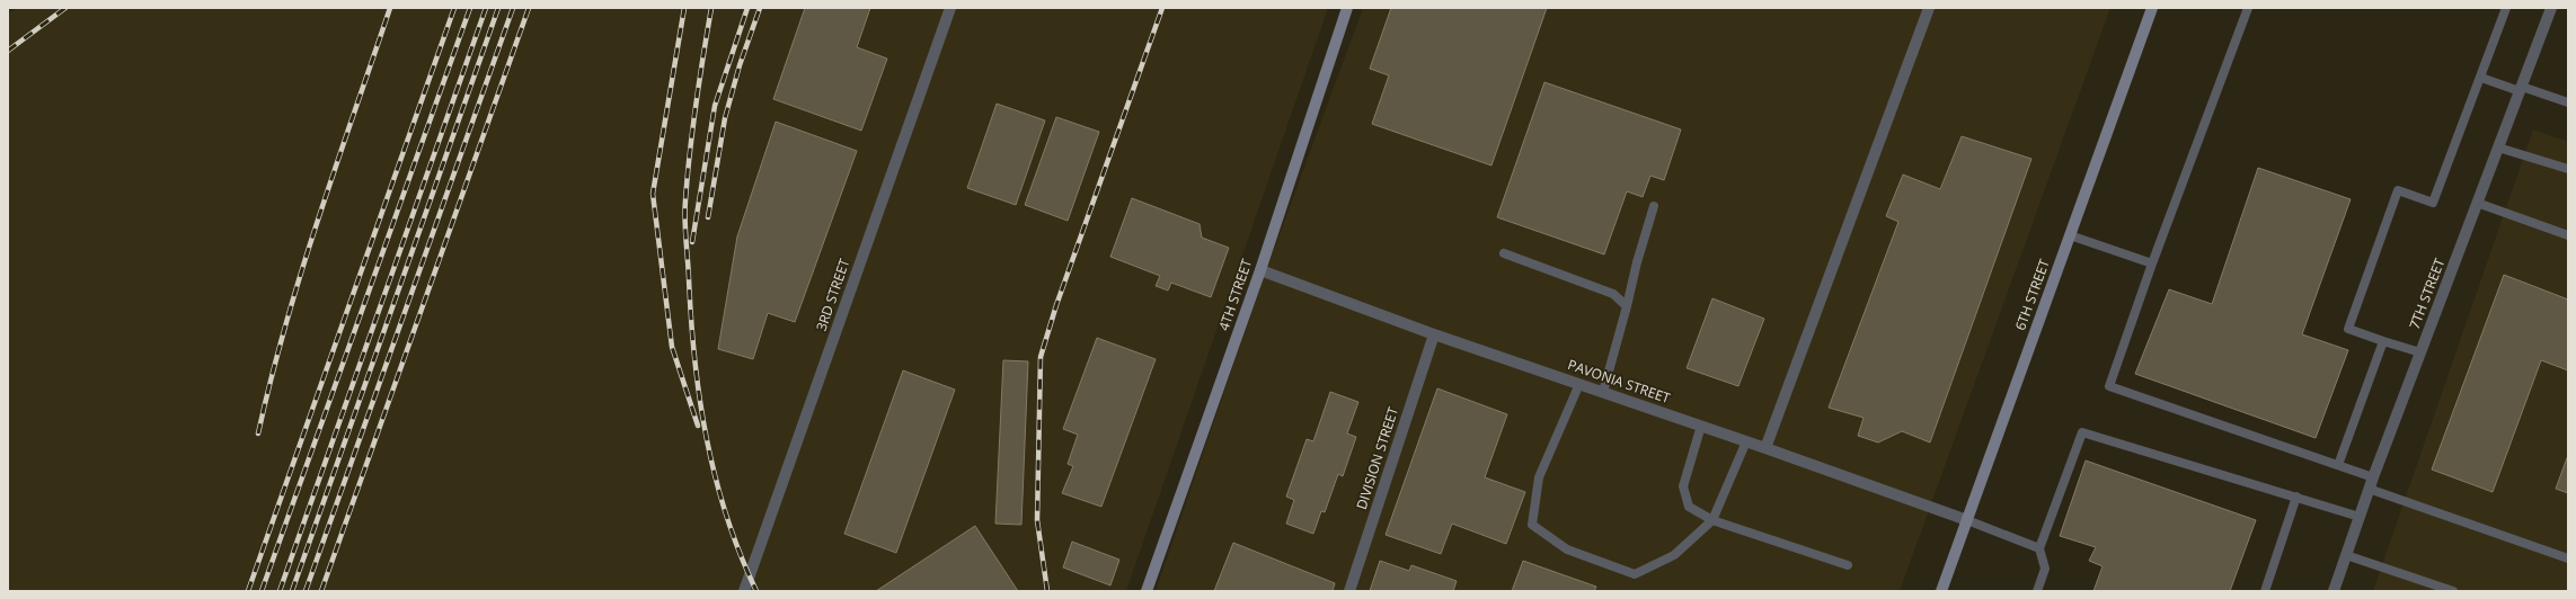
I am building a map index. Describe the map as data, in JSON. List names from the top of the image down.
{
  "streets": {
    "main road": ["4TH STREET", "6TH STREET"],
    "street": [
      "7TH STREET",
      "3RD STREET",
      "PAVONIA STREET",
      "DIVISION STREET"
    ]
  },
  "crossings": [
    ["4TH STREET", "PAVONIA STREET"],
    ["6TH STREET", "PAVONIA STREET"],
    ["PAVONIA STREET", "DIVISION STREET"]
  ]
}
